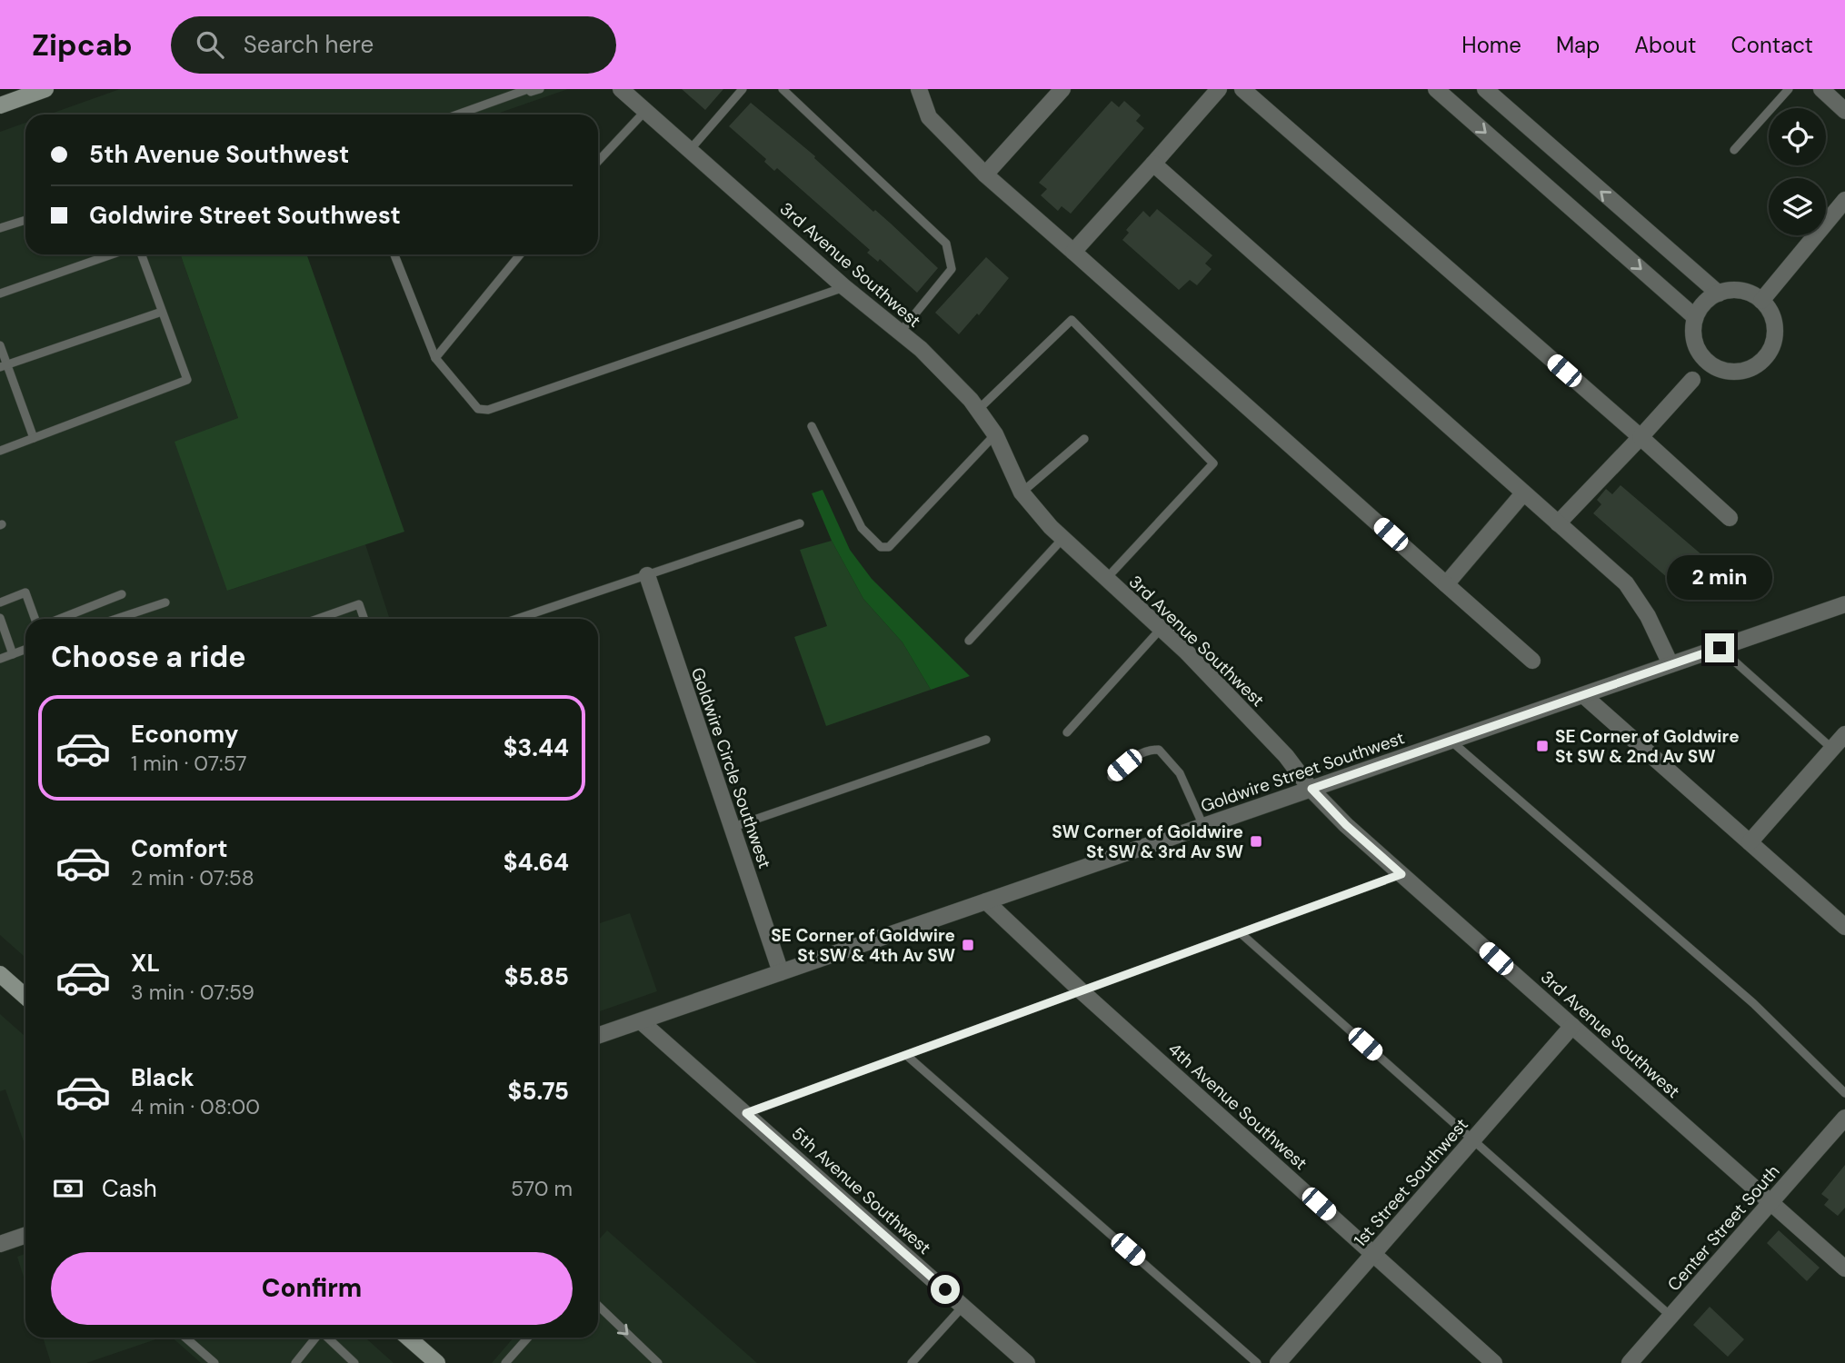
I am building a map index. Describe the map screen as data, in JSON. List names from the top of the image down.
{
  "streets": {
    "street": [
      "3rd Avenue Southwest",
      "Goldwire Circle Southwest",
      "Goldwire Street Southwest",
      "4th Avenue Southwest",
      "1st Street Southwest",
      "5th Avenue Southwest",
      "Center Street South"
    ]
  },
  "crossings": [
    ["3rd Avenue Southwest", "Goldwire Street Southwest"],
    ["3rd Avenue Southwest", "1st Street Southwest"],
    ["3rd Avenue Southwest", "Center Street South"],
    ["Goldwire Circle Southwest", "Goldwire Street Southwest"],
    ["Goldwire Street Southwest", "4th Avenue Southwest"],
    ["Goldwire Street Southwest", "5th Avenue Southwest"],
    ["4th Avenue Southwest", "1st Street Southwest"]
  ],
  "places": {
    "transit": ["SE Corner of Goldwire St SW & 2nd Av SW", "SW Corner of Goldwire St SW & 3rd Av SW", "SE Corner of Goldwire St SW & 4th Av SW"]
  },
  "page": {
    "header": "Zipcab",
    "search": "Search here",
    "nav": [
      "Home",
      "Map",
      "About",
      "Contact"
    ],
    "banner": ["5th Avenue Southwest", "Goldwire Street Southwest"],
    "bubble": "2 min",
    "heading": "Choose a ride",
    "list": [
      {
        "name": "Economy",
        "note": "1 min · 07:57",
        "value": "$3.44"
      },
      {
        "name": "Comfort",
        "note": "2 min · 07:58",
        "value": "$4.64"
      },
      {
        "name": "XL",
        "note": "3 min · 07:59",
        "value": "$5.85"
      },
      {
        "name": "Black",
        "note": "4 min · 08:00",
        "value": "$5.75"
      }
    ],
    "pay": ["Cash", "570 m"],
    "buttons": "Confirm"
  }
}
